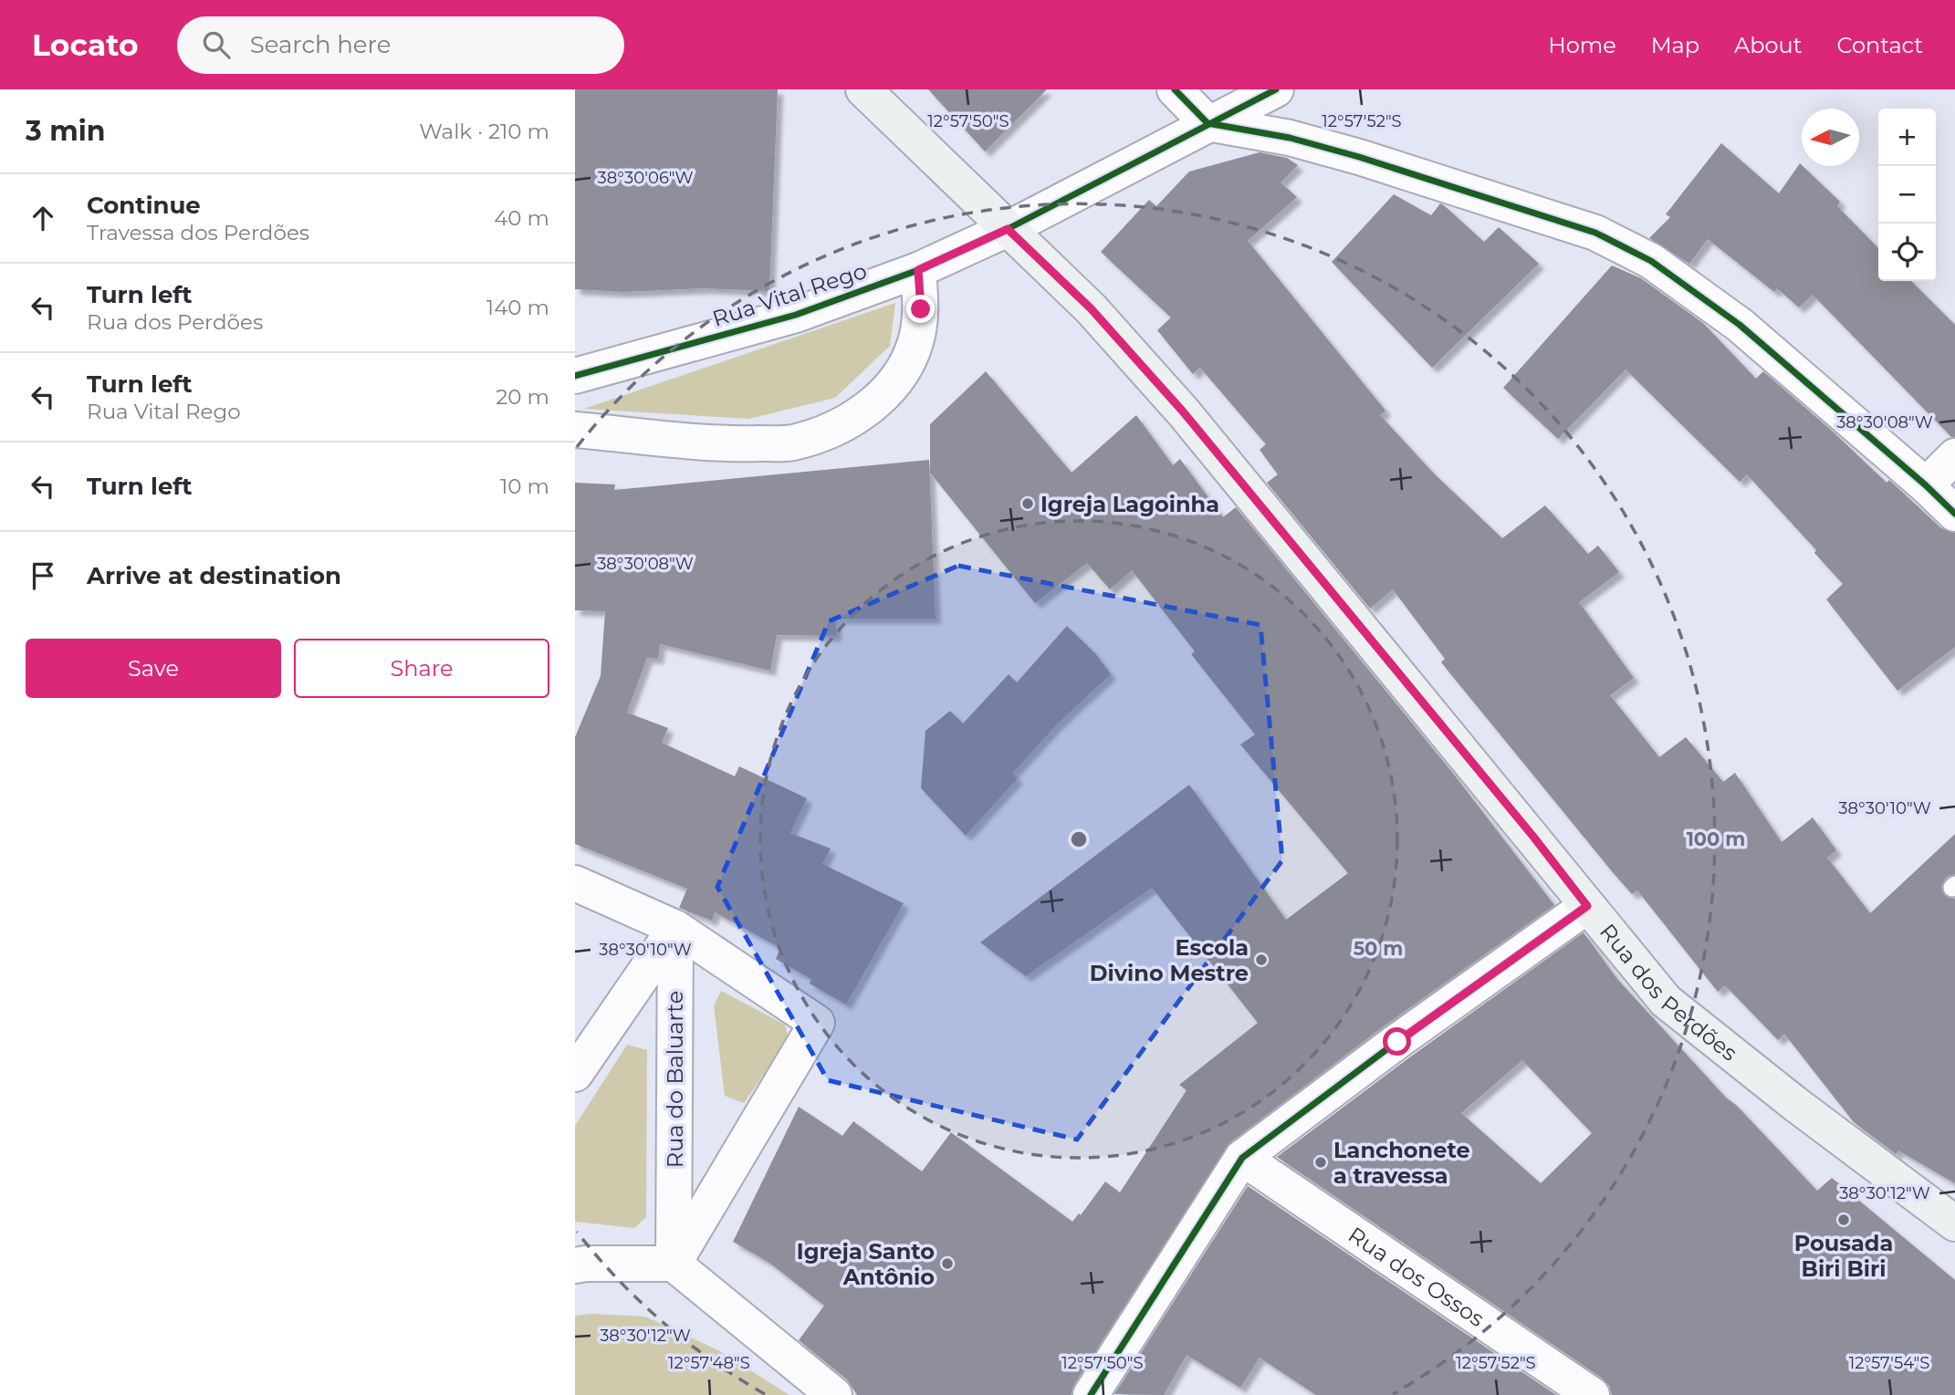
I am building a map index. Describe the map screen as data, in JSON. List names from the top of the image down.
{
  "streets": {
    "main road": ["Rua dos Perdões"],
    "street": ["Rua Vital Rego", "Rua do Baluarte", "Rua dos Ossos"]
  },
  "crossings": [
    ["Rua Vital Rego", "Rua dos Perdões"]
  ],
  "places": [
    "Igreja Lagoinha",
    "Escola Divino Mestre",
    "Lanchonete a travessa",
    "Pousada Biri Biri",
    "Igreja Santo Antônio"
  ],
  "north": "left",
  "page": {
    "header": "Locato",
    "search": "Search here",
    "nav": [
      "Home",
      "Map",
      "About",
      "Contact"
    ],
    "heading": ["3 min", "Walk · 210 m"],
    "map_buttons": ["+", "−"],
    "list": [
      ["Continue", "Travessa dos Perdões", "40 m"],
      ["Turn left", "Rua dos Perdões", "140 m"],
      ["Turn left", "Rua Vital Rego", "20 m"],
      ["Turn left", "10 m"],
      "Arrive at destination"
    ],
    "buttons": ["Save", "Share"]
  },
  "coordinates": [
    "12°57'50\"S",
    "12°57'52\"S",
    "38°30'06\"W",
    "38°30'08\"W",
    "38°30'10\"W",
    "38°30'12\"W",
    "12°57'48\"S",
    "12°57'54\"S"
  ],
  "rings": ["100 m", "50 m"]
}
